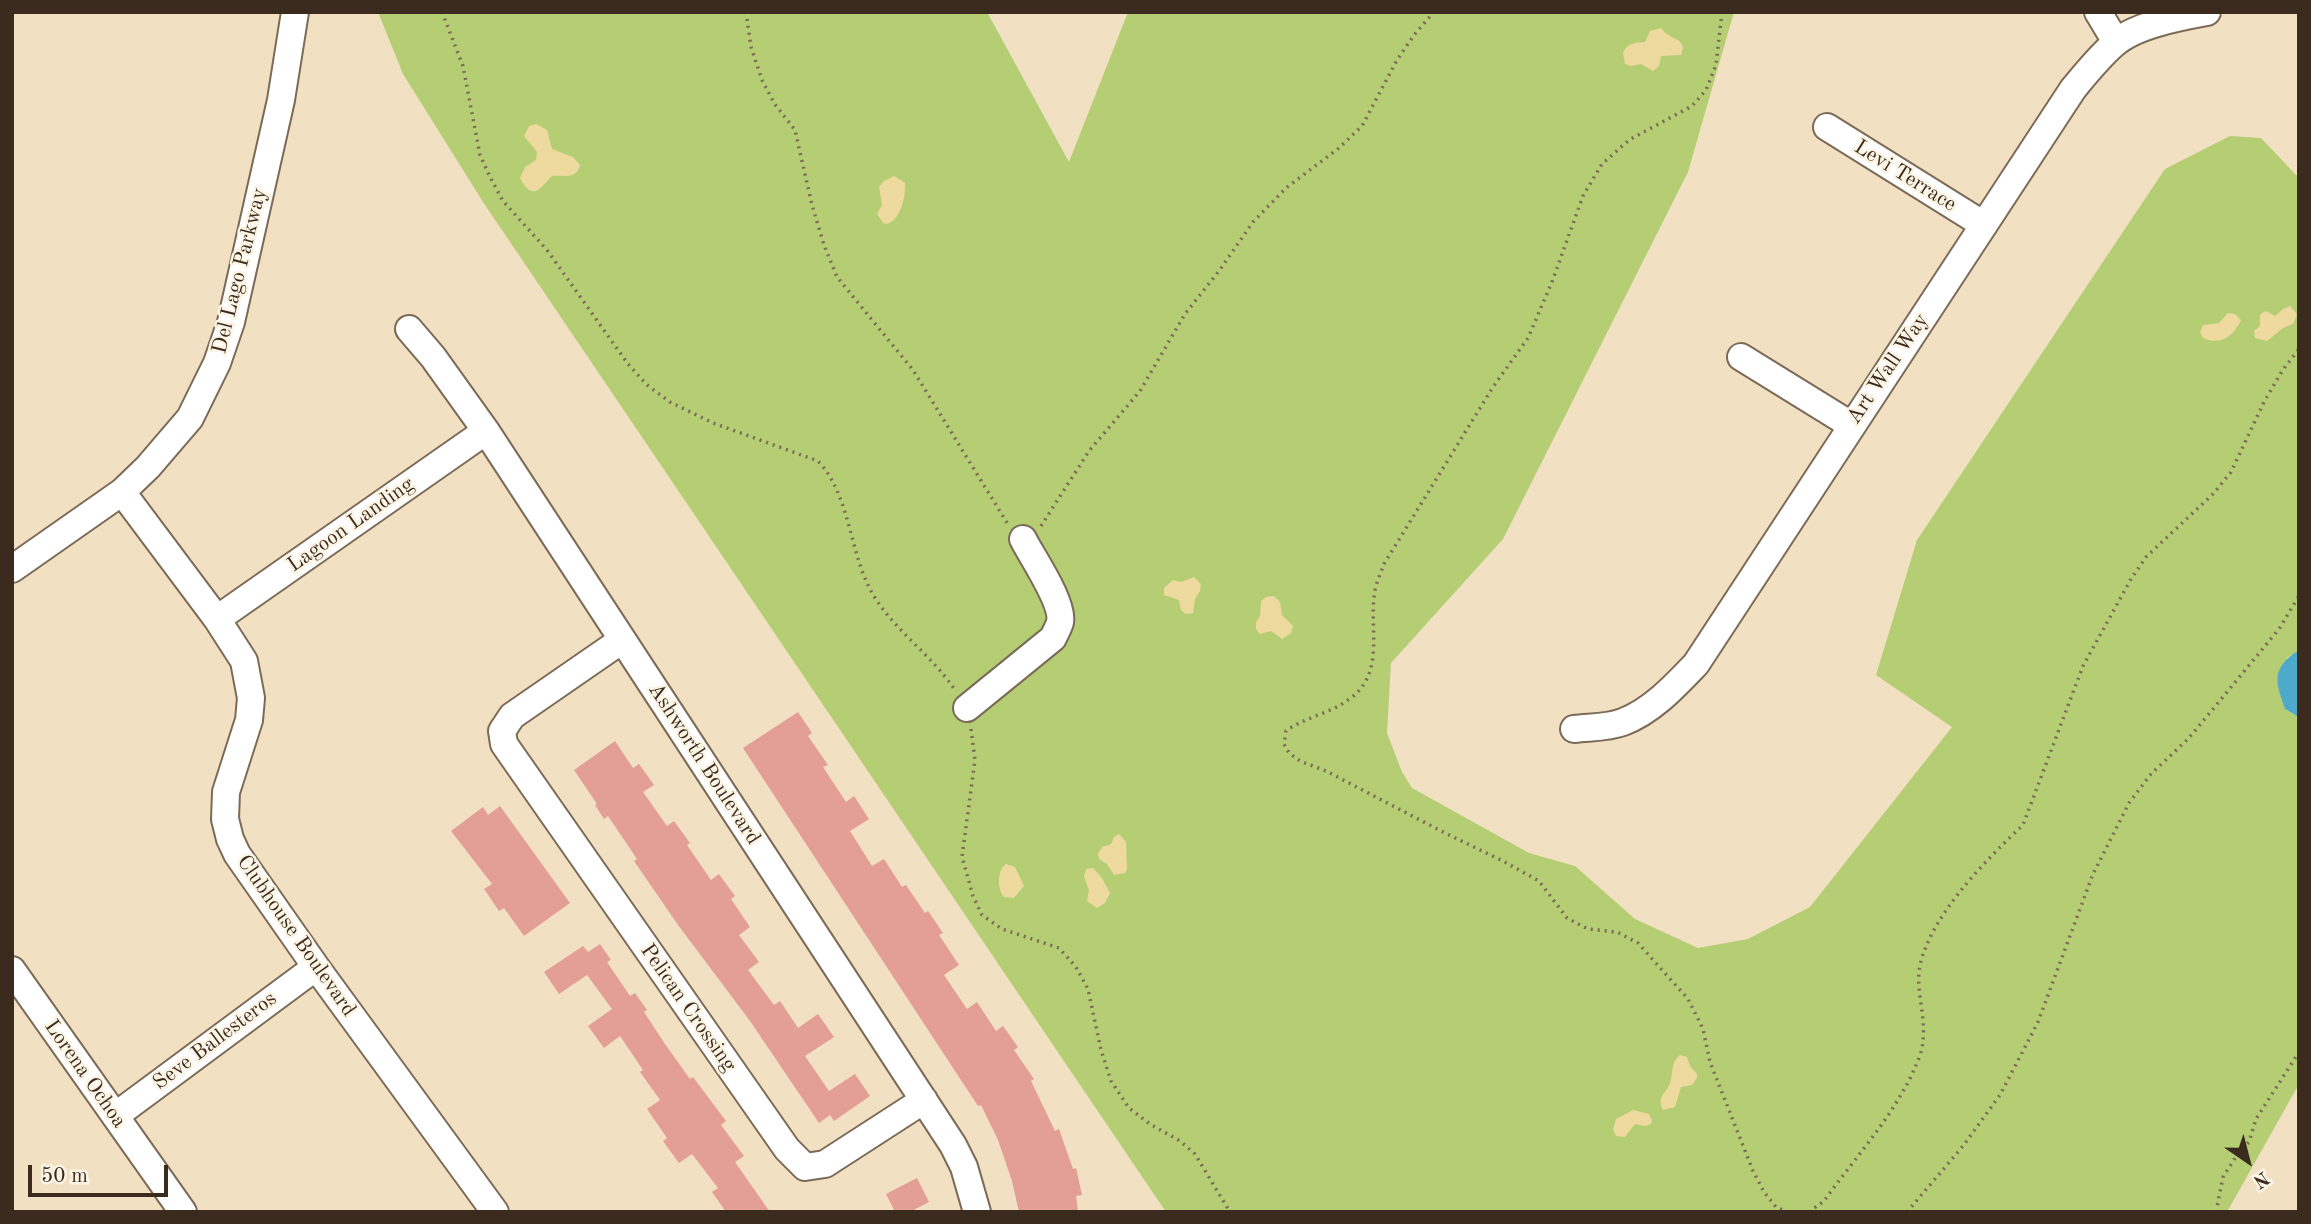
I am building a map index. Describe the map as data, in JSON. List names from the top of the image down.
{
  "streets": {
    "street": [
      "Levi Terrace",
      "Del Lago Parkway",
      "Art Wall Way",
      "Lagoon Landing",
      "Ashworth Boulevard",
      "Clubhouse Boulevard",
      "Pelican Crossing",
      "Seve Ballesteros",
      "Lorena Ochoa"
    ]
  },
  "crossings": [
    ["Levi Terrace", "Art Wall Way"],
    ["Del Lago Parkway", "Clubhouse Boulevard"],
    ["Lagoon Landing", "Ashworth Boulevard"],
    ["Lagoon Landing", "Clubhouse Boulevard"],
    ["Ashworth Boulevard", "Pelican Crossing"],
    ["Clubhouse Boulevard", "Seve Ballesteros"],
    ["Seve Ballesteros", "Lorena Ochoa"]
  ],
  "scale_bar": "50 m",
  "north": "bottom right"
}
